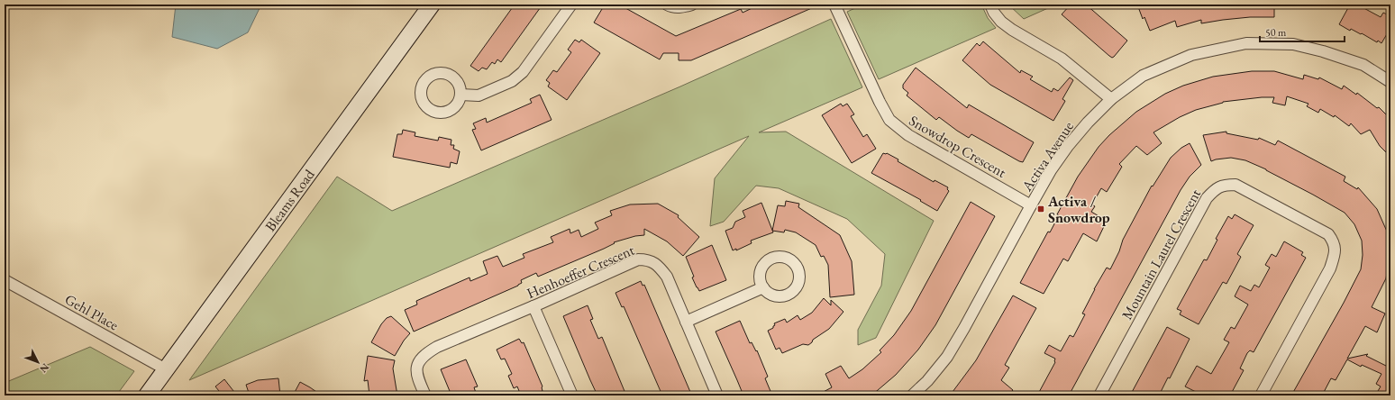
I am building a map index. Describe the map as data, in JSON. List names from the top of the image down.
{
  "streets": {
    "main road": ["Bleams Road"],
    "street": [
      "Snowdrop Crescent",
      "Activa Avenue",
      "Mountain Laurel Crescent",
      "Henhoeffer Crescent",
      "Gehl Place"
    ]
  },
  "crossings": [
    ["Snowdrop Crescent", "Activa Avenue"],
    ["Bleams Road", "Gehl Place"]
  ],
  "places": {
    "transit": ["Activa / Snowdrop"]
  },
  "scale_bar": "50 m",
  "north": "bottom right"
}
